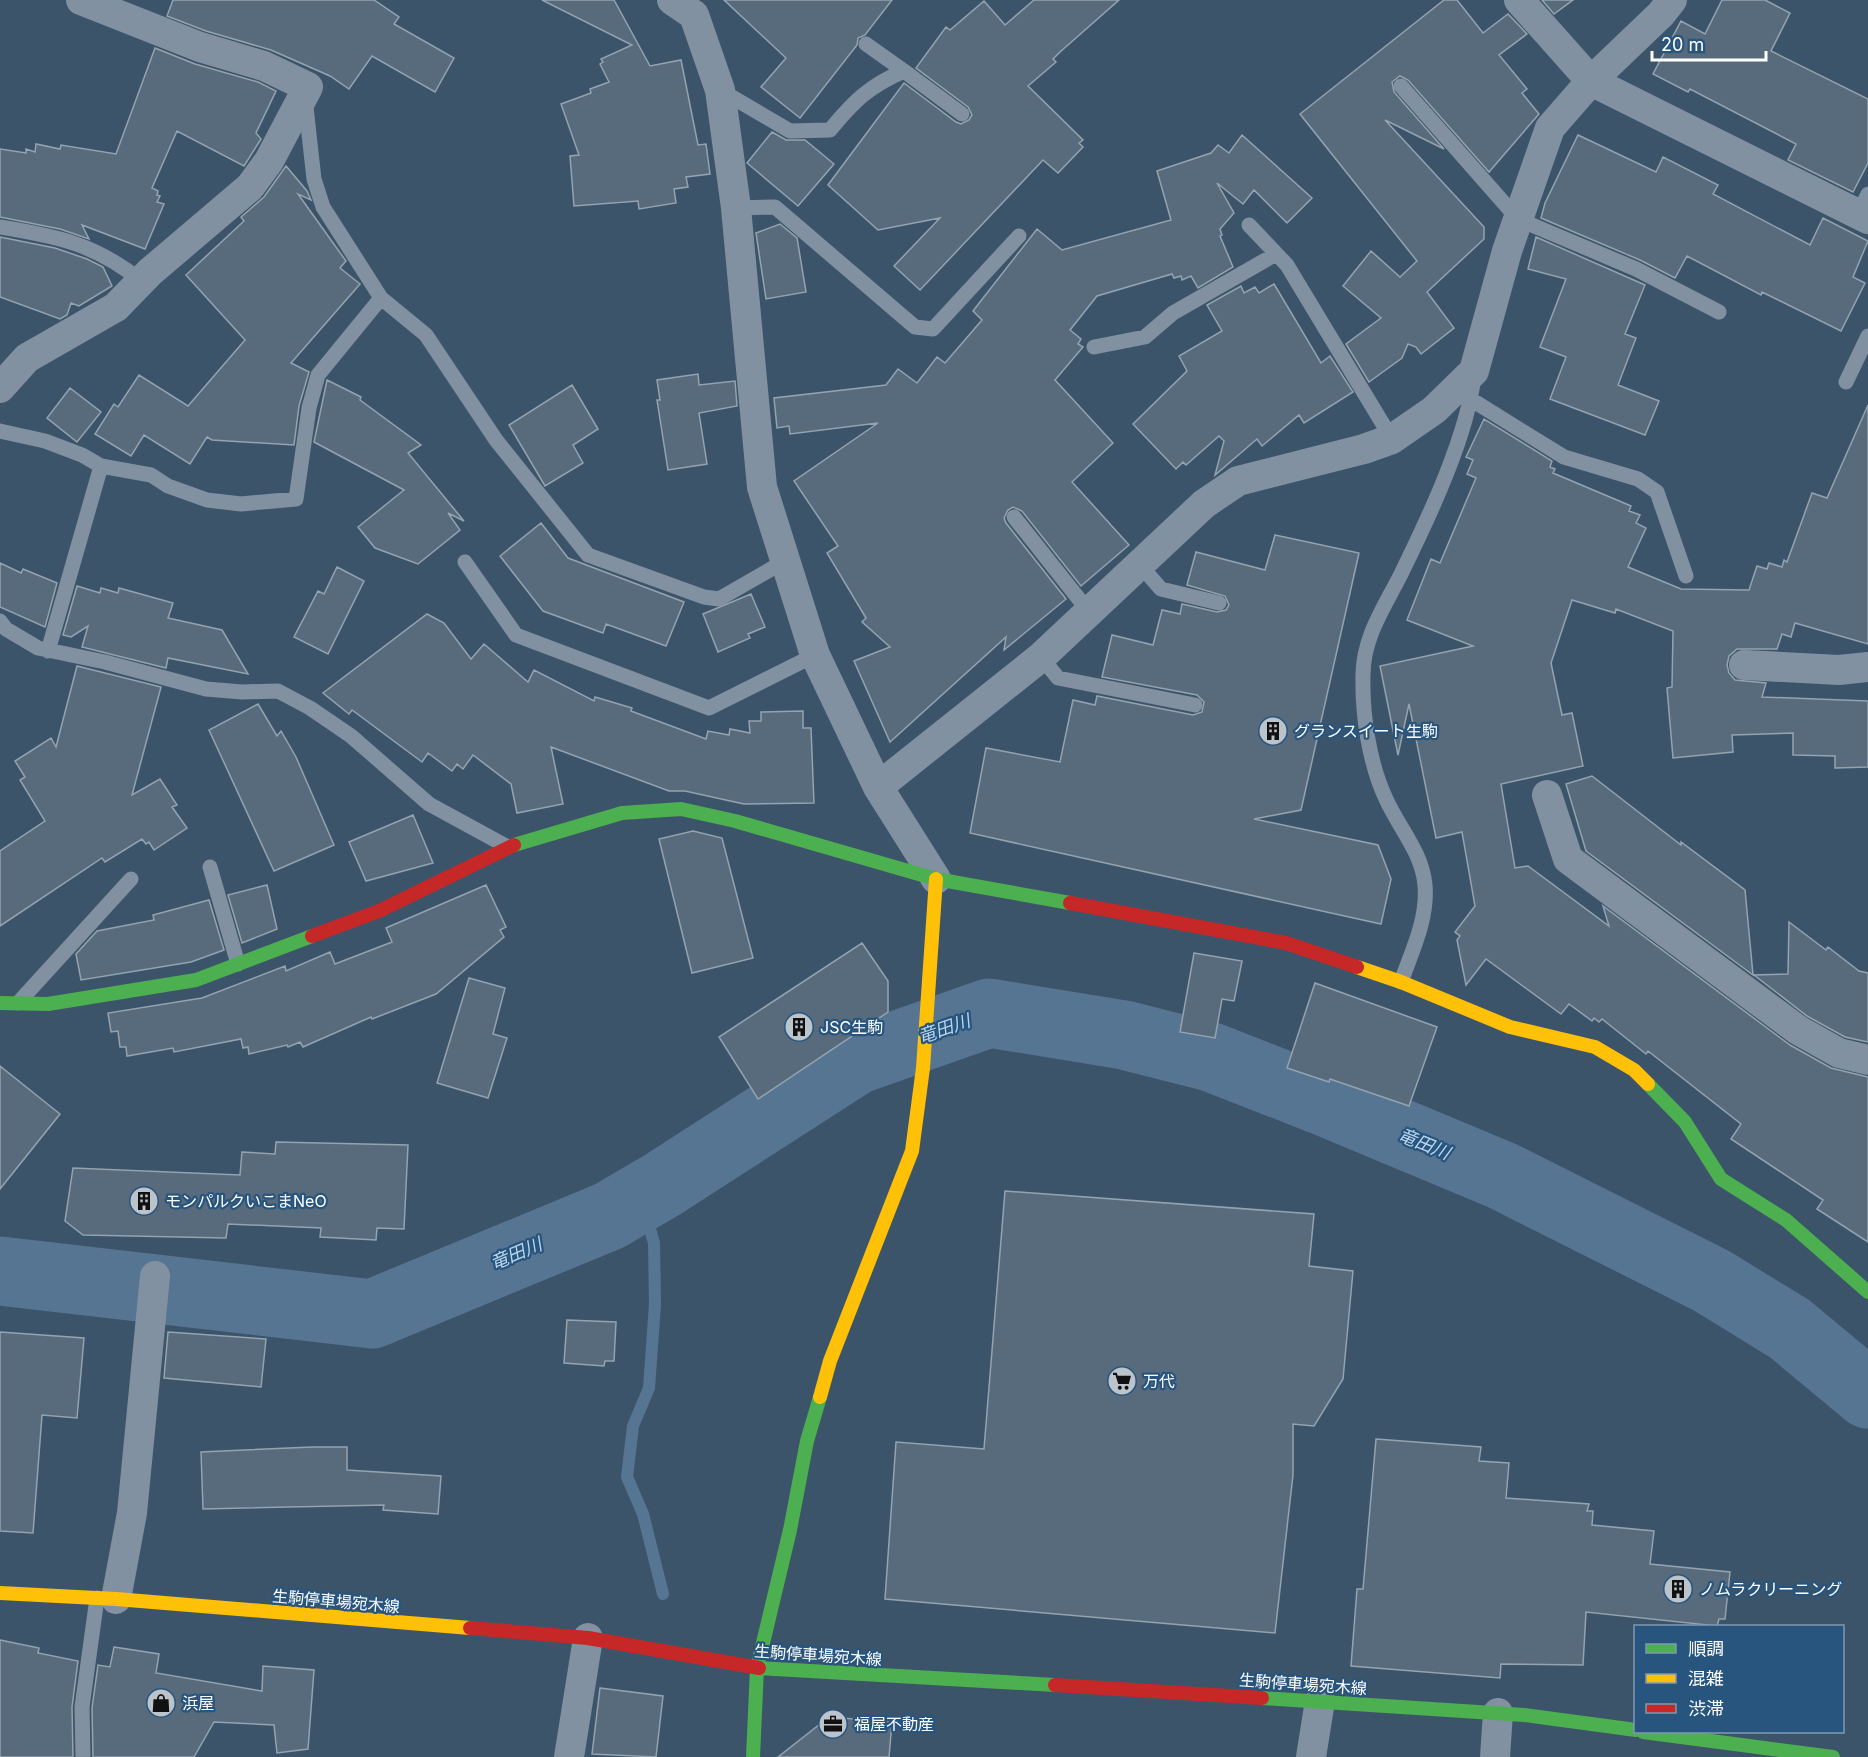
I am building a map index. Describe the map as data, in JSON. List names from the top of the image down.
{
  "streets": {
    "street": ["生駒停車場宛木線"]
  },
  "water": ["竜田川"],
  "places": {
    "building": [
      "グランスイート生駒",
      "JSC生駒",
      "モンパルクいこまNeO",
      "ノムラクリーニング"
    ],
    "supermarket": ["万代"],
    "shop": ["浜屋"],
    "office": ["福屋不動産"]
  },
  "legend": ["順調", "混雑", "渋滞"],
  "scale_bar": "20 m"
}
